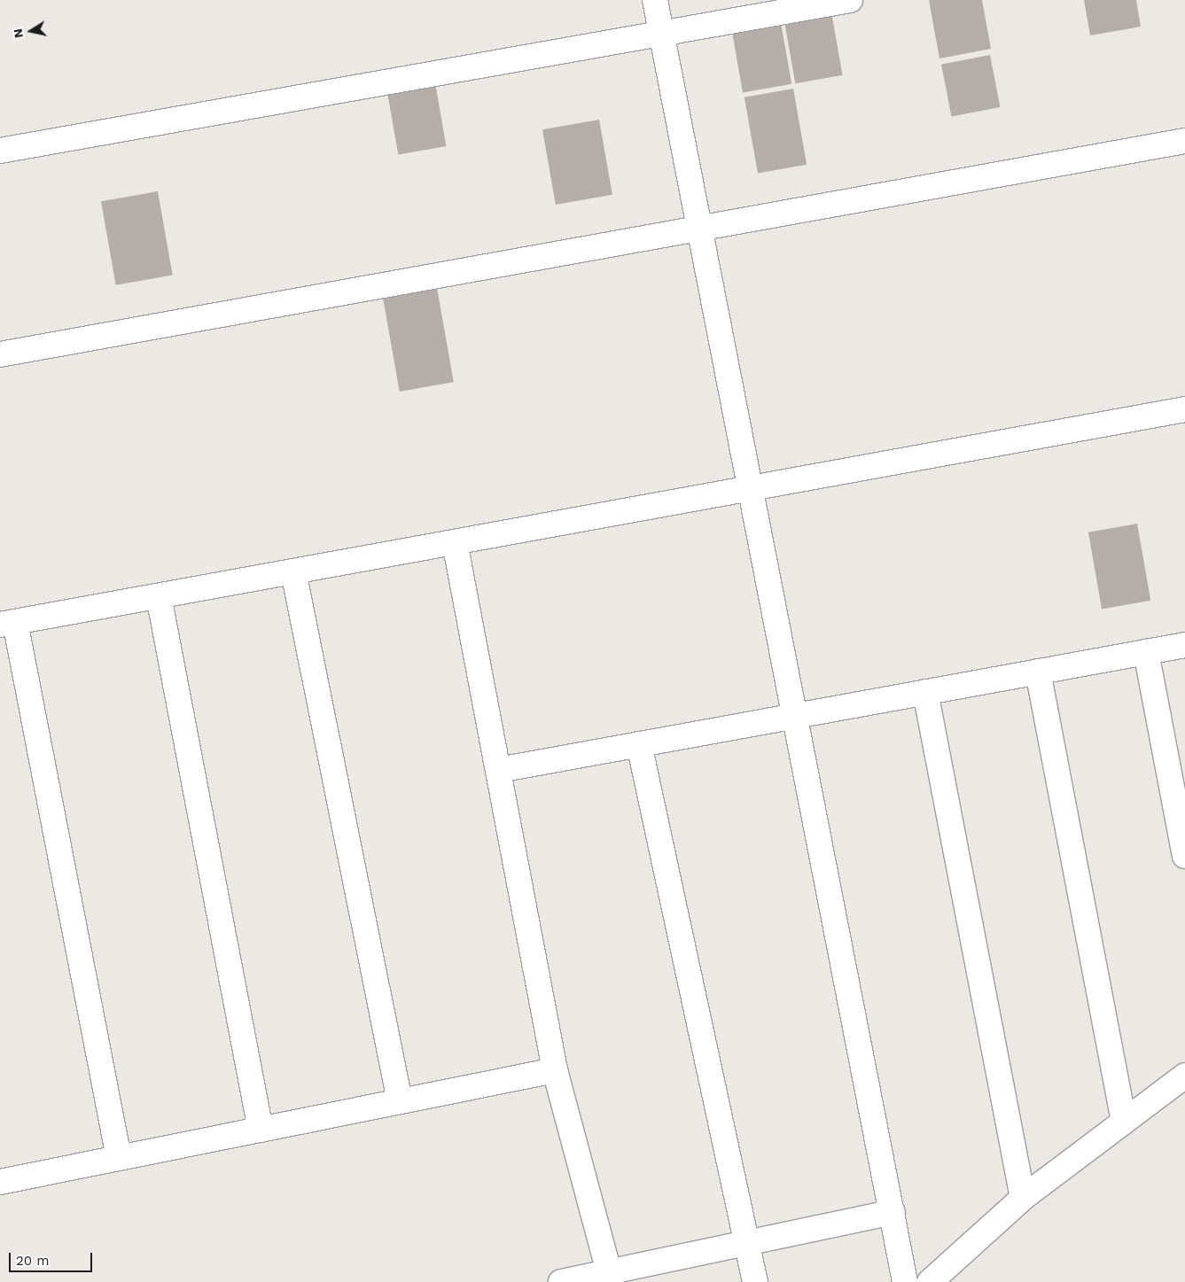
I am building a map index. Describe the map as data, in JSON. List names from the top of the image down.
{
  "scale_bar": "20 m",
  "north": "left"
}
